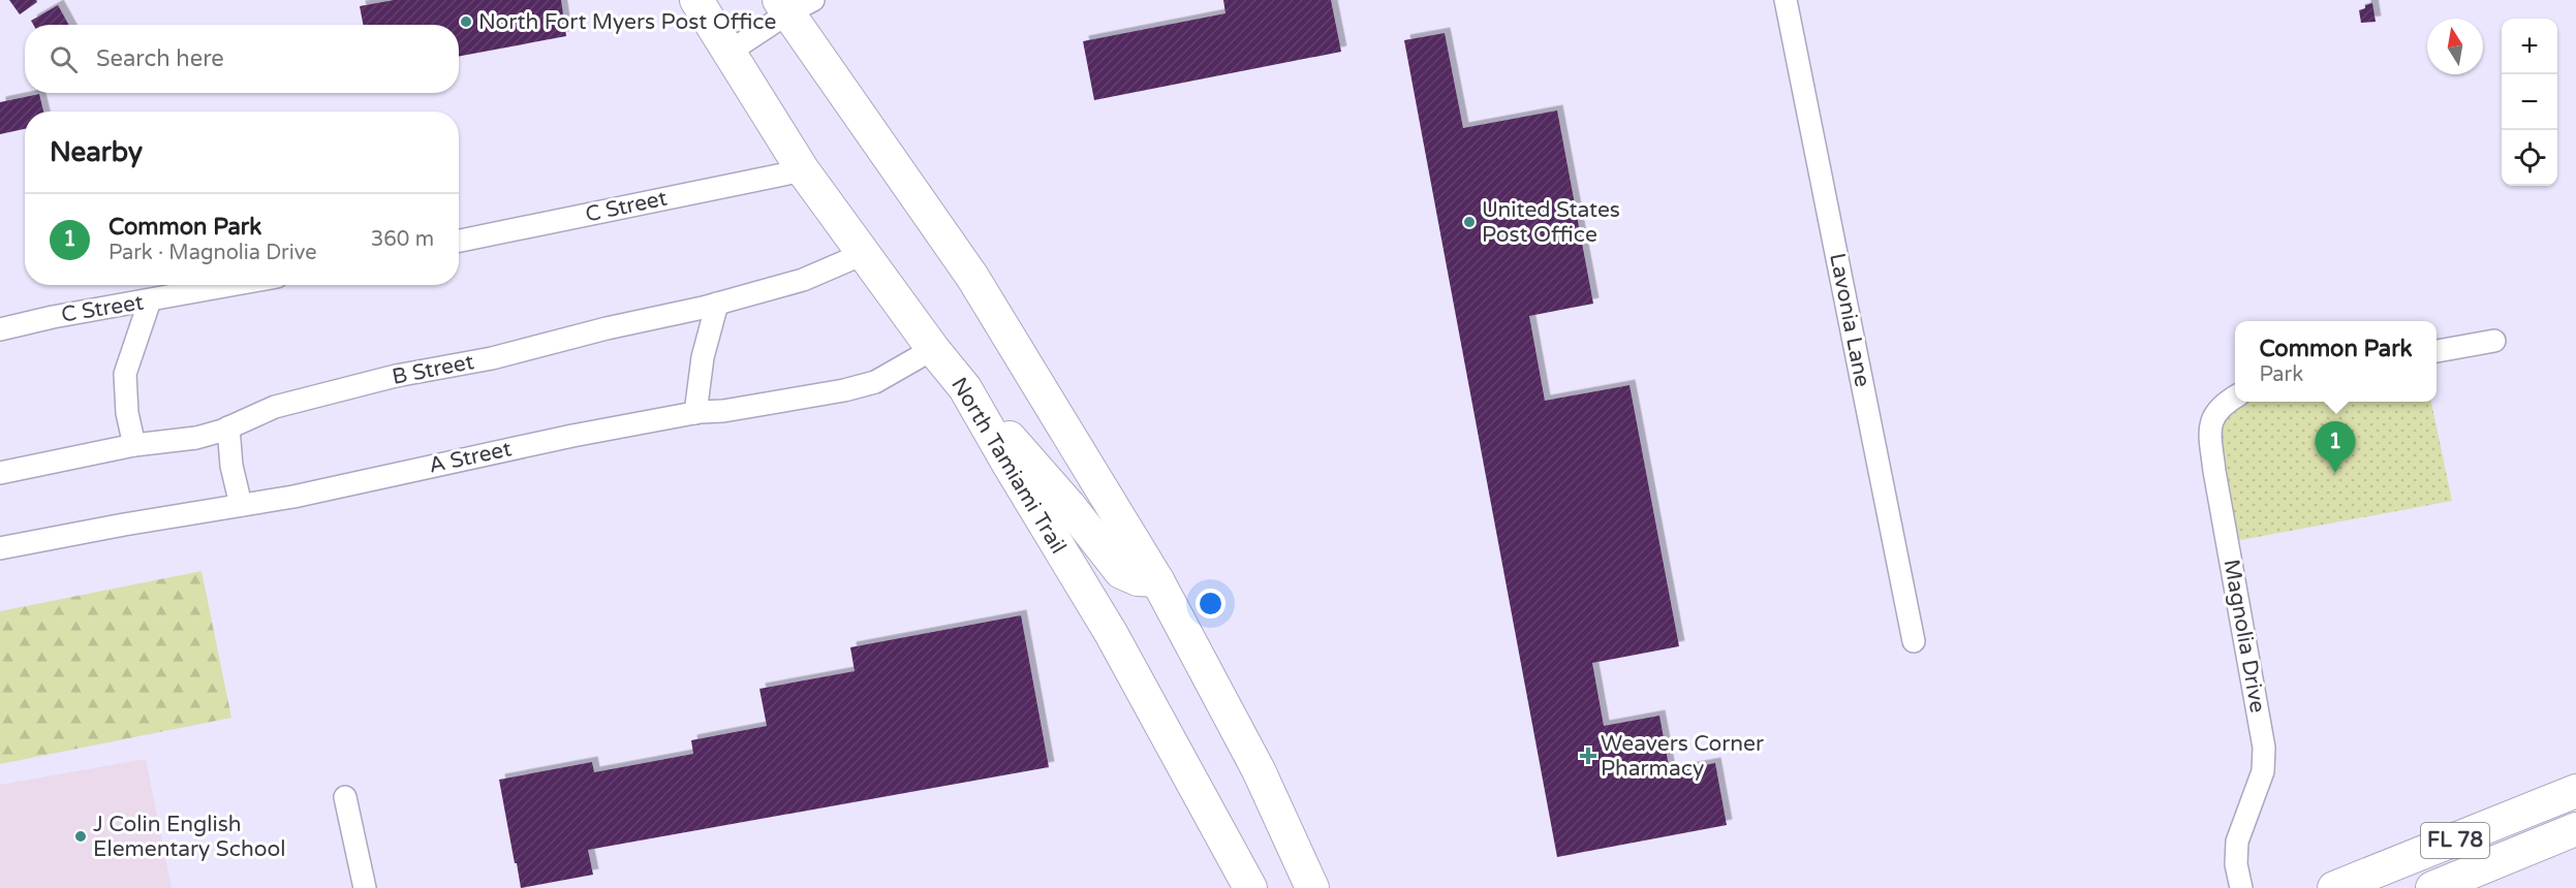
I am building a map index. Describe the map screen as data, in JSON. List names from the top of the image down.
{
  "streets": {
    "main road": ["North Tamiami Trail", "FL 78"],
    "street": [
      "C Street",
      "Lavonia Lane",
      "B Street",
      "A Street",
      "Magnolia Drive"
    ]
  },
  "crossings": [
    ["C Street", "North Tamiami Trail"],
    ["B Street", "North Tamiami Trail"],
    ["A Street", "North Tamiami Trail"]
  ],
  "places": {
    "other": ["North Fort Myers Post Office", "United States Post Office", "J Colin English Elementary School"],
    "health": ["Weavers Corner Pharmacy"]
  },
  "north": "top",
  "page": {
    "map_buttons": ["+", "−"],
    "search": "Search here",
    "heading": "Nearby",
    "list": [
      {
        "mark": "1",
        "name": "Common Park",
        "note": "Park · Magnolia Drive",
        "value": "360 m"
      }
    ],
    "popup": ["Common Park", "Park"],
    "pins": "1"
  }
}
